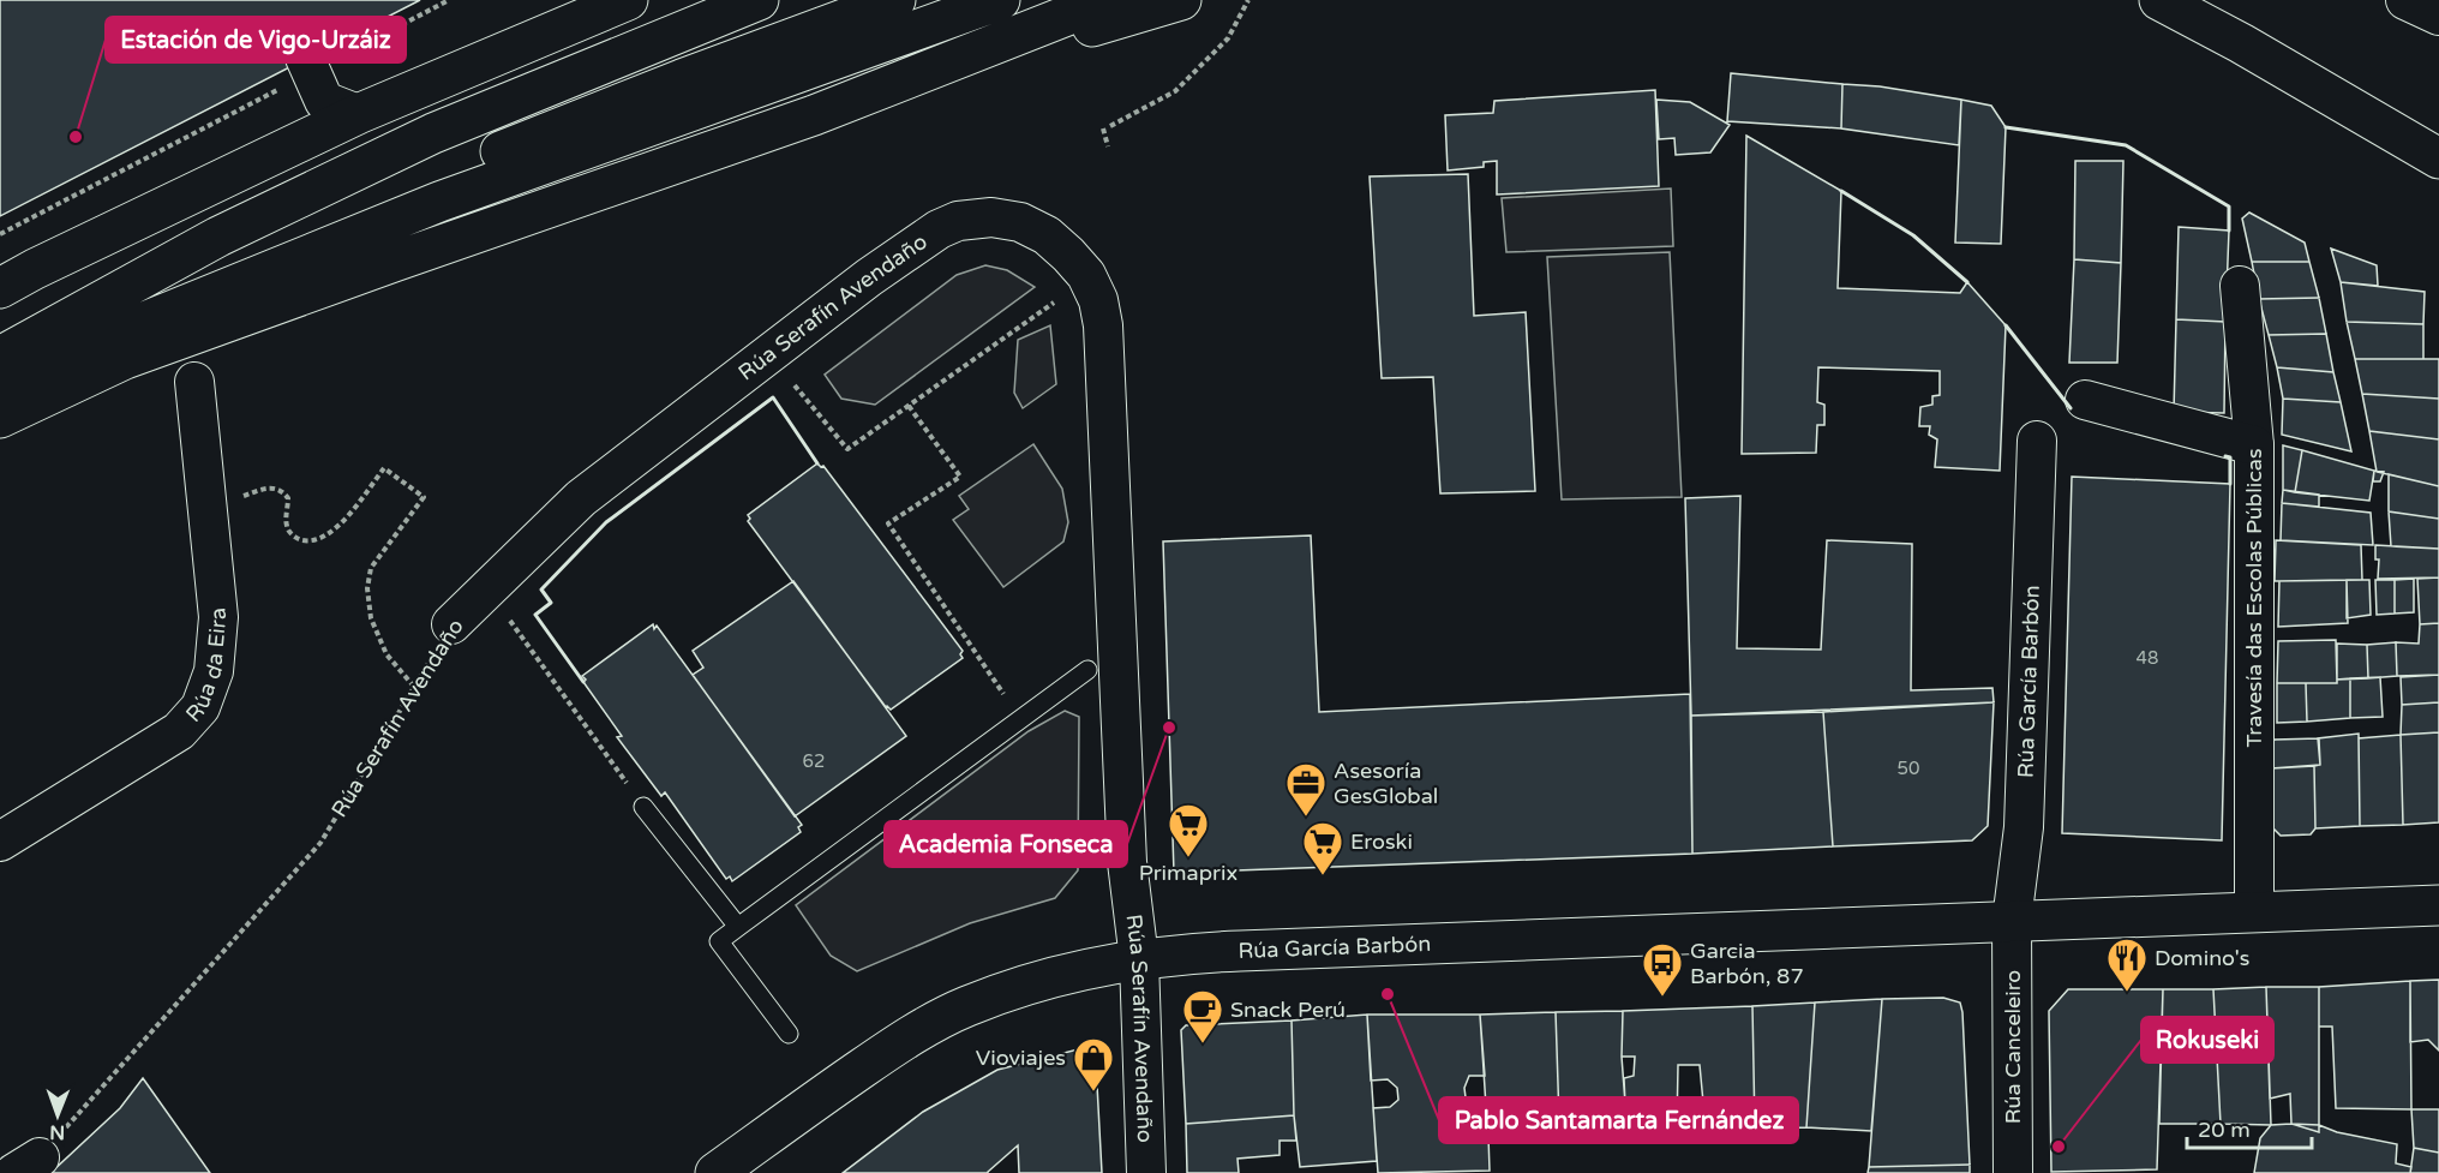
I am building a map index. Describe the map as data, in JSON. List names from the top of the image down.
{
  "streets": {
    "main road": ["Rúa García Barbón"],
    "street": [
      "Rúa Serafín Avendaño",
      "Travesía das Escolas Públicas",
      "Rúa da Eira",
      "Rúa Canceleiro"
    ]
  },
  "crossings": [
    ["Rúa Serafín Avendaño", "Rúa García Barbón"],
    ["Travesía das Escolas Públicas", "Rúa García Barbón"],
    ["Rúa García Barbón", "Rúa Canceleiro"]
  ],
  "places": {
    "other": [
      "Estación de Vigo-Urzáiz",
      "Academia Fonseca",
      "Pablo Santamarta Fernández",
      "Rokuseki"
    ],
    "office": ["Asesoría GesGlobal"],
    "supermarket": ["Primaprix", "Eroski"],
    "restaurant": ["Domino's"],
    "bus stop": ["Garcia Barbón, 87"],
    "cafe": ["Snack Perú"],
    "shop": ["Vioviajes"]
  },
  "house_numbers": ["48", "62", "50"],
  "scale_bar": "20 m",
  "north": "bottom"
}
